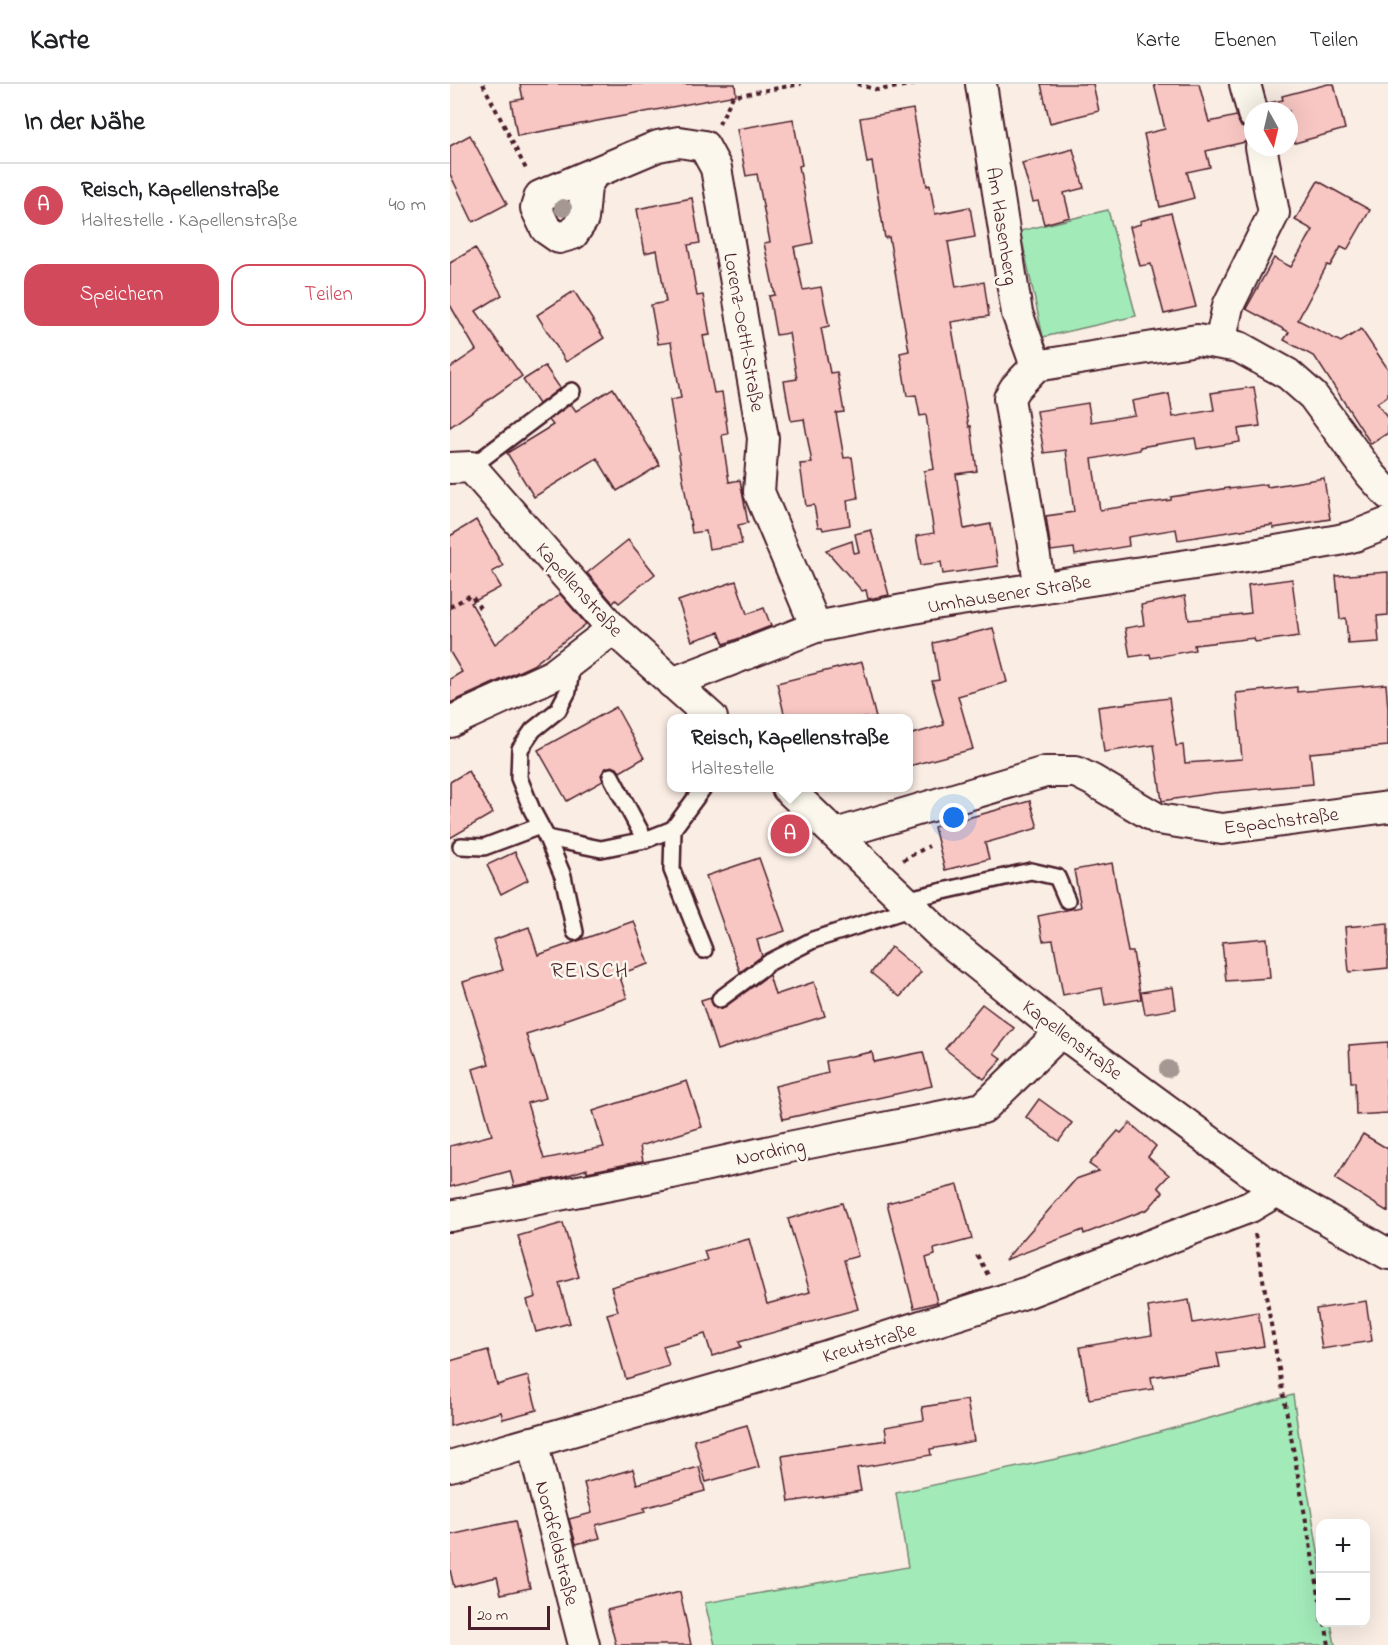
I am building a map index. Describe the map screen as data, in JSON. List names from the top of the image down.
{
  "streets": {
    "street": [
      "Am Hasenberg",
      "Lorenz-Oettl-Straße",
      "Kapellenstraße",
      "Umhausener Straße",
      "Espachstraße",
      "Nordring",
      "Kreutstraße",
      "Nordfeldstraße"
    ]
  },
  "crossings": [
    ["Lorenz-Oettl-Straße", "Umhausener Straße"],
    ["Kapellenstraße", "Umhausener Straße"],
    ["Kapellenstraße", "Espachstraße"],
    ["Kapellenstraße", "Nordring"],
    ["Kapellenstraße", "Kreutstraße"],
    ["Kreutstraße", "Nordfeldstraße"]
  ],
  "districts": ["REISCH"],
  "scale_bar": "20 m",
  "north": "bottom",
  "page": {
    "header": "Karte",
    "nav": ["Karte", "Ebenen", "Teilen"],
    "heading": "In der Nähe",
    "list": [
      {
        "mark": "A",
        "name": "Reisch, Kapellenstraße",
        "note": "Haltestelle · Kapellenstraße",
        "value": "40 m"
      }
    ],
    "buttons": ["Speichern", "Teilen"],
    "popup": ["Reisch, Kapellenstraße", "Haltestelle"],
    "pins": "A",
    "map_buttons": ["+", "−"],
    "scale": "20 m"
  }
}
